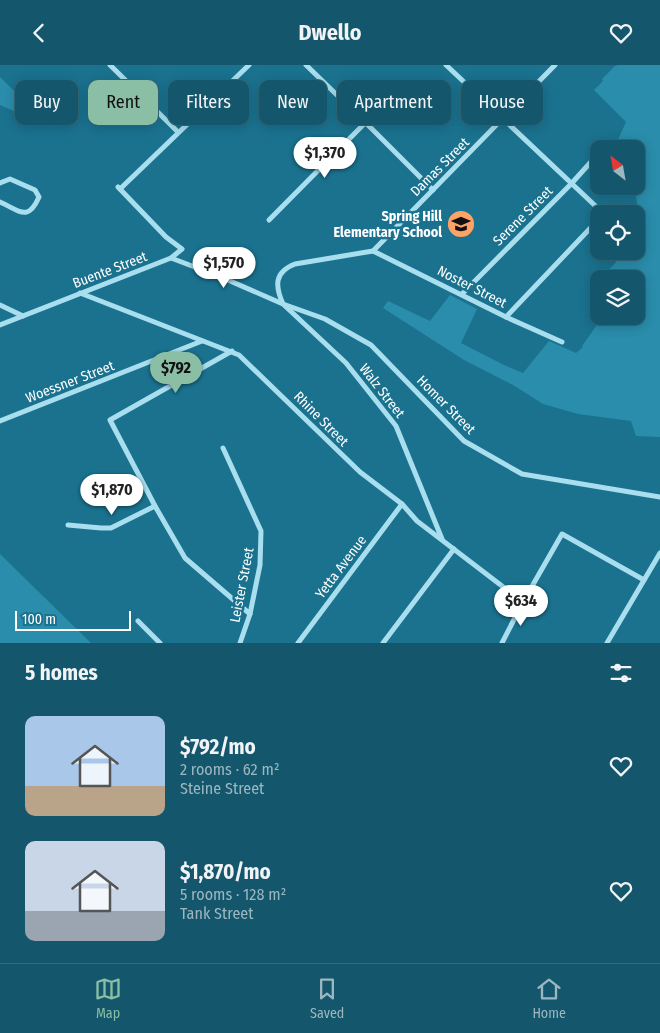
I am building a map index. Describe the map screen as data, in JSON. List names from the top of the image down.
{
  "streets": {
    "street": [
      "Damas Street",
      "Serene Street",
      "Buente Street",
      "Noster Street",
      "Woessner Street",
      "Walz Street",
      "Homer Street",
      "Rhine Street",
      "Yetta Avenue",
      "Leister Street"
    ]
  },
  "crossings": [
    ["Damas Street", "Noster Street"],
    ["Serene Street", "Noster Street"],
    ["Buente Street", "Rhine Street"],
    ["Woessner Street", "Rhine Street"],
    ["Walz Street", "Homer Street"],
    ["Walz Street", "Rhine Street"],
    ["Rhine Street", "Yetta Avenue"]
  ],
  "places": {
    "school or university": ["Spring Hill Elementary School"]
  },
  "scale_bar": "100 m",
  "north": "top left",
  "page": {
    "header": "Dwello",
    "chip": [
      "Buy",
      "Rent",
      "Filters",
      "New",
      "Apartment",
      "House"
    ],
    "price": [
      "$1,370",
      "$1,570",
      "$792",
      "$1,870",
      "$634"
    ],
    "scale": "100 m",
    "heading": "5 homes",
    "list": [
      {
        "name": "$792/mo",
        "note": "2 rooms · 62 m² · Steine Street"
      },
      {
        "name": "$1,870/mo",
        "note": "5 rooms · 128 m² · Tank Street"
      }
    ],
    "tabs": ["Map", "Saved", "Home"]
  }
}
